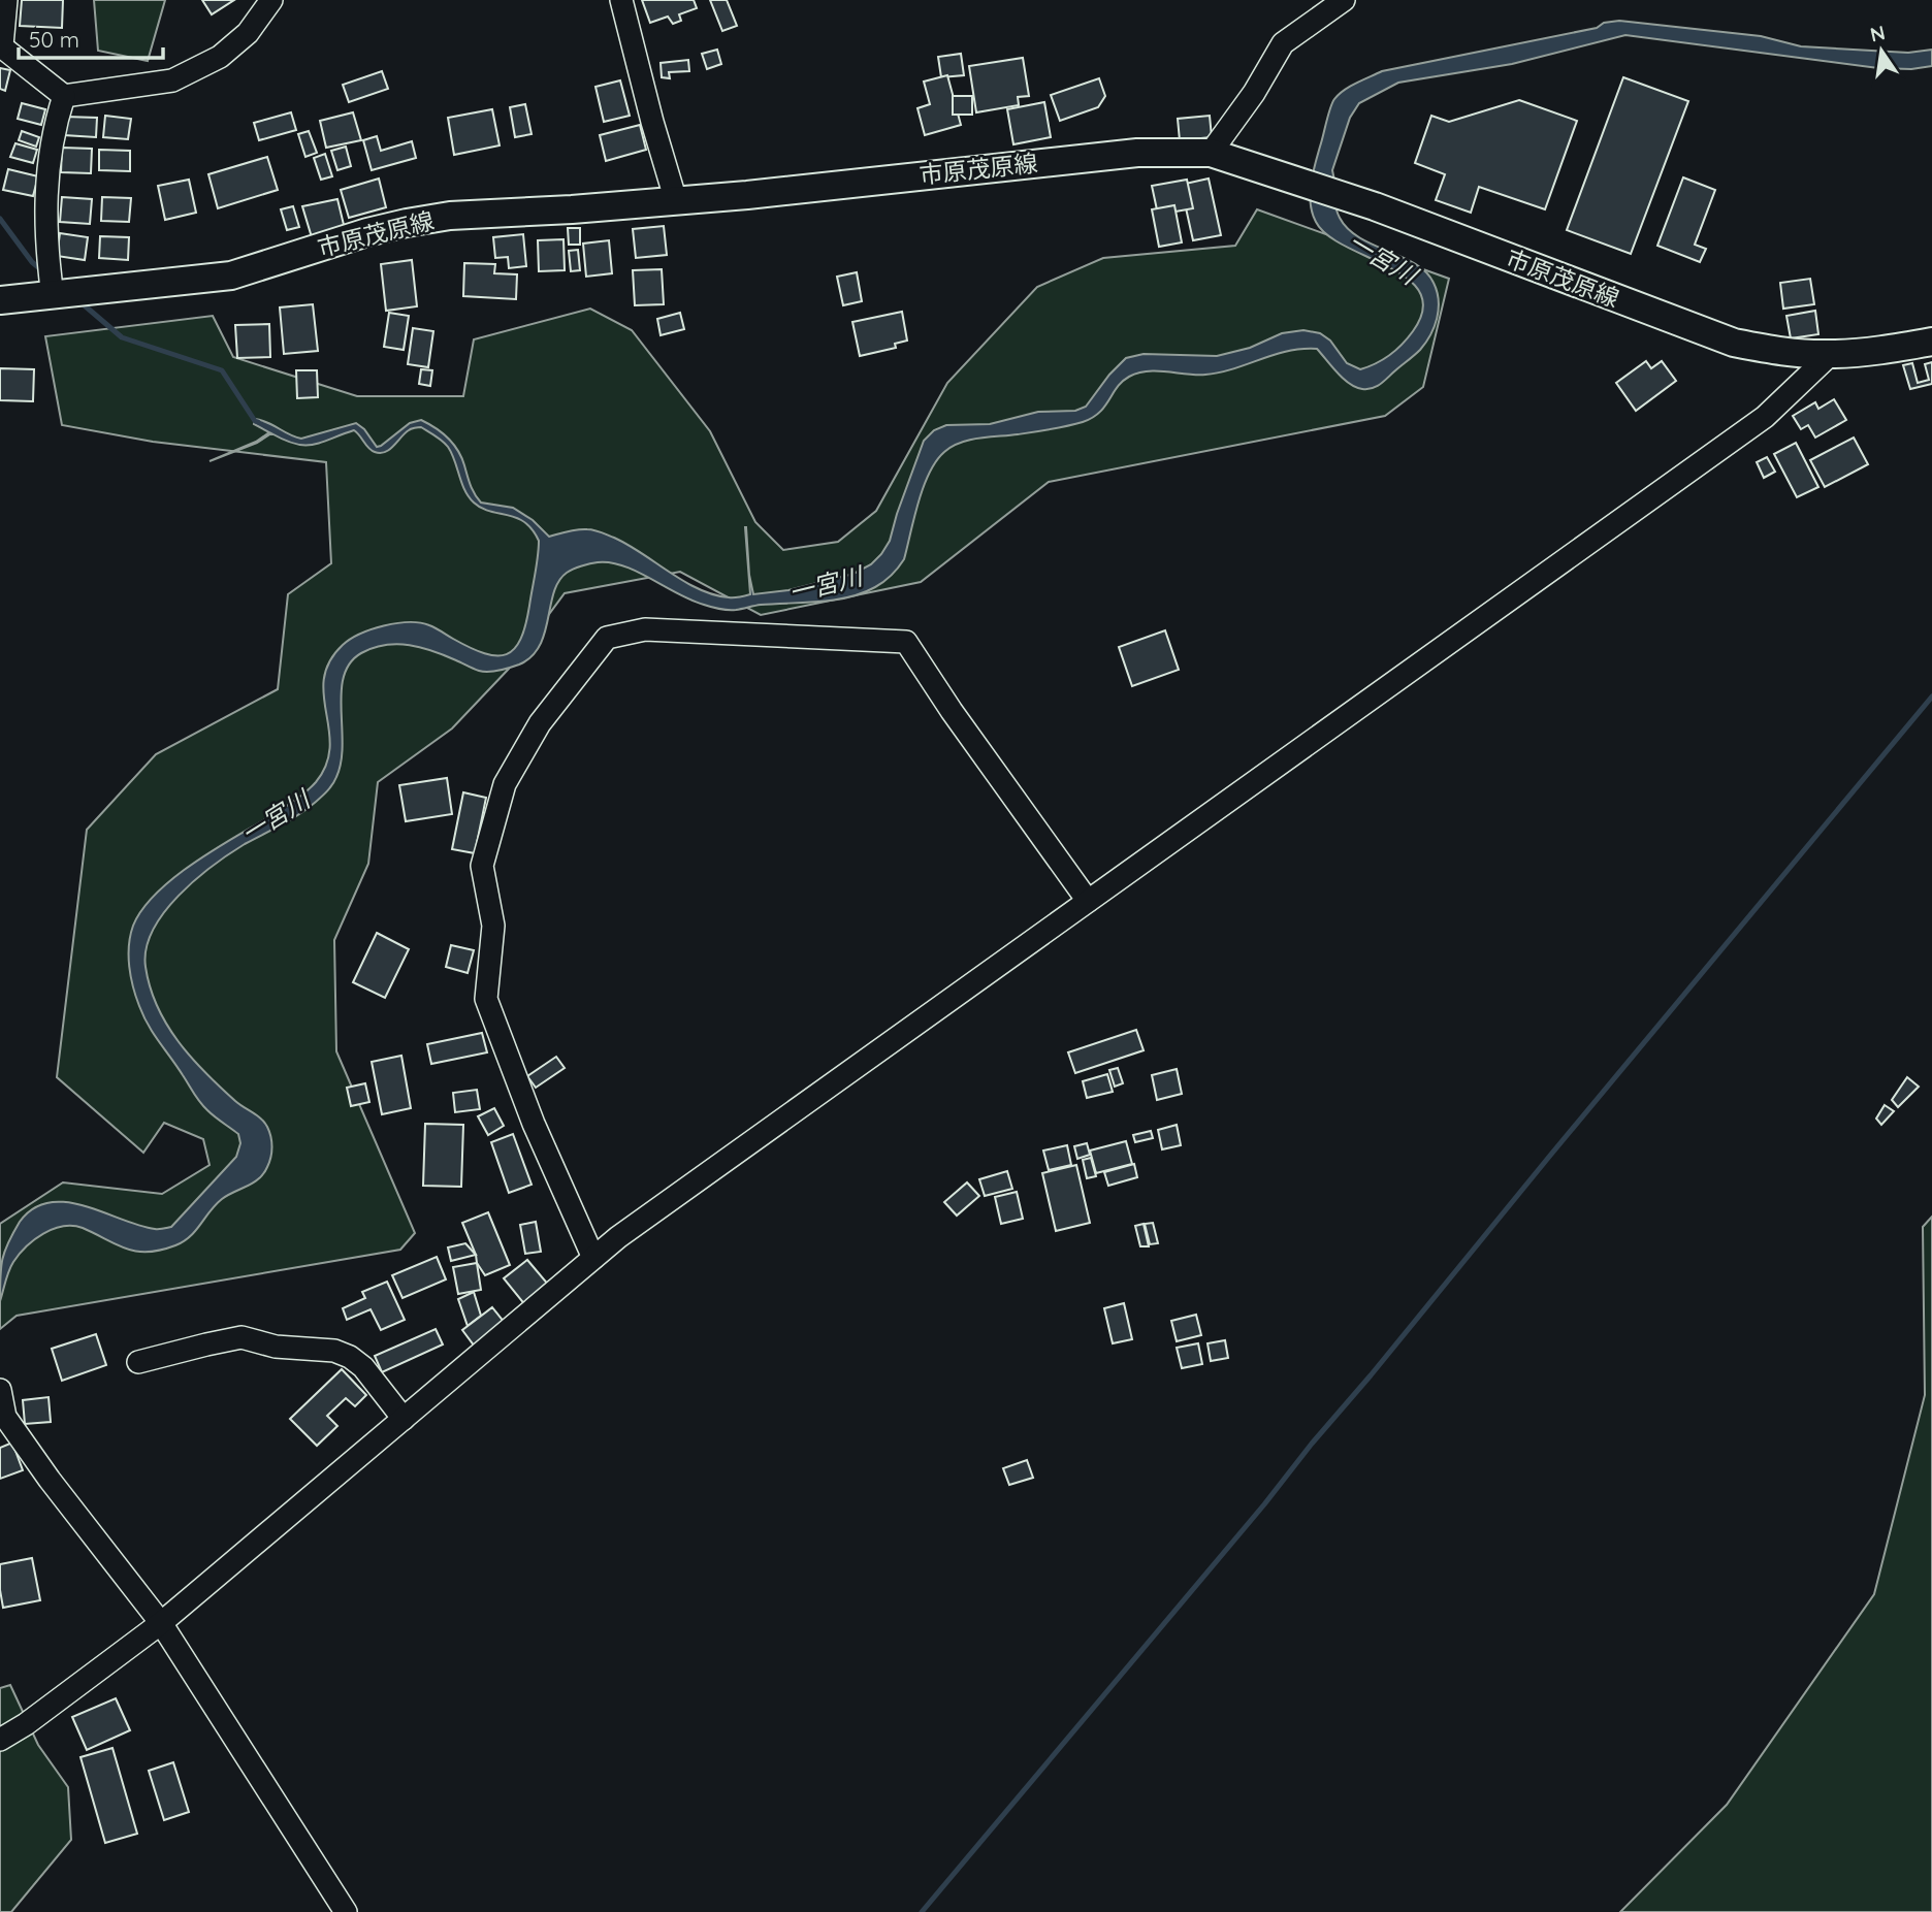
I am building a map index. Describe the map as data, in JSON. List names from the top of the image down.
{
  "streets": {
    "main road": ["市原茂原線"]
  },
  "water": ["一宮川"],
  "scale_bar": "50 m",
  "north": "top"
}
